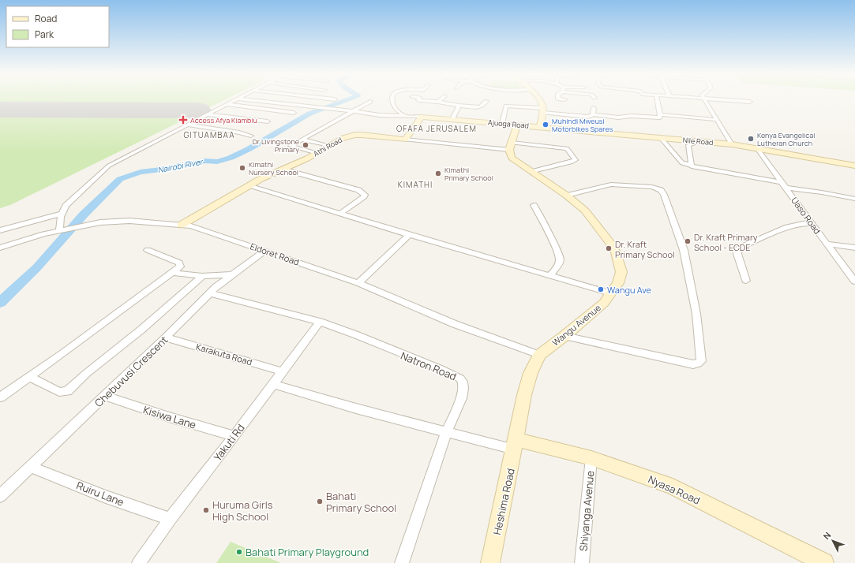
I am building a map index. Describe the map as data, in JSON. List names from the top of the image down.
{
  "streets": {
    "street": [
      "Ajuoga Road",
      "Nile Road",
      "Athi Road",
      "Uaso Road",
      "Eldoret Road",
      "Wangu Avenue",
      "Karakuta Road",
      "Natron Road",
      "Chebuvusi Crescent",
      "Kisiwa Lane",
      "Yakuti Rd",
      "Nyasa Road",
      "Ruiru Lane",
      "Heshima Road",
      "Shiyanga Avenue"
    ]
  },
  "crossings": [
    ["Ajuoga Road", "Nile Road"],
    ["Nile Road", "Uaso Road"],
    ["Athi Road", "Eldoret Road"],
    ["Athi Road", "Wangu Avenue"],
    ["Eldoret Road", "Wangu Avenue"],
    ["Eldoret Road", "Chebuvusi Crescent"],
    ["Karakuta Road", "Chebuvusi Crescent"],
    ["Karakuta Road", "Yakuti Rd"],
    ["Natron Road", "Chebuvusi Crescent"],
    ["Natron Road", "Yakuti Rd"],
    ["Chebuvusi Crescent", "Kisiwa Lane"],
    ["Chebuvusi Crescent", "Ruiru Lane"],
    ["Kisiwa Lane", "Yakuti Rd"],
    ["Yakuti Rd", "Ruiru Lane"],
    ["Nyasa Road", "Heshima Road"],
    ["Nyasa Road", "Shiyanga Avenue"]
  ],
  "districts": ["OFAFA JERUSALEM", "GITUAMBAA", "KIMATHI"],
  "water": ["Nairobi River"],
  "places": {
    "health": ["Access Afya Kiambiu"],
    "other": [
      "Muhindi Mweusi Motorbikes Spares",
      "Kenya Evangelical Lutheran Church",
      "Dr Livingstone Primary",
      "Kimathi Nursery School",
      "Kimathi Primary School",
      "Dr. Kraft Primary School - ECDE",
      "Dr. Kraft Primary School",
      "Wangu Ave",
      "Bahati Primary School",
      "Huruma Girls High School",
      "Bahati Primary Playground"
    ]
  },
  "legend": ["Road", "Park"],
  "north": "top left"
}
